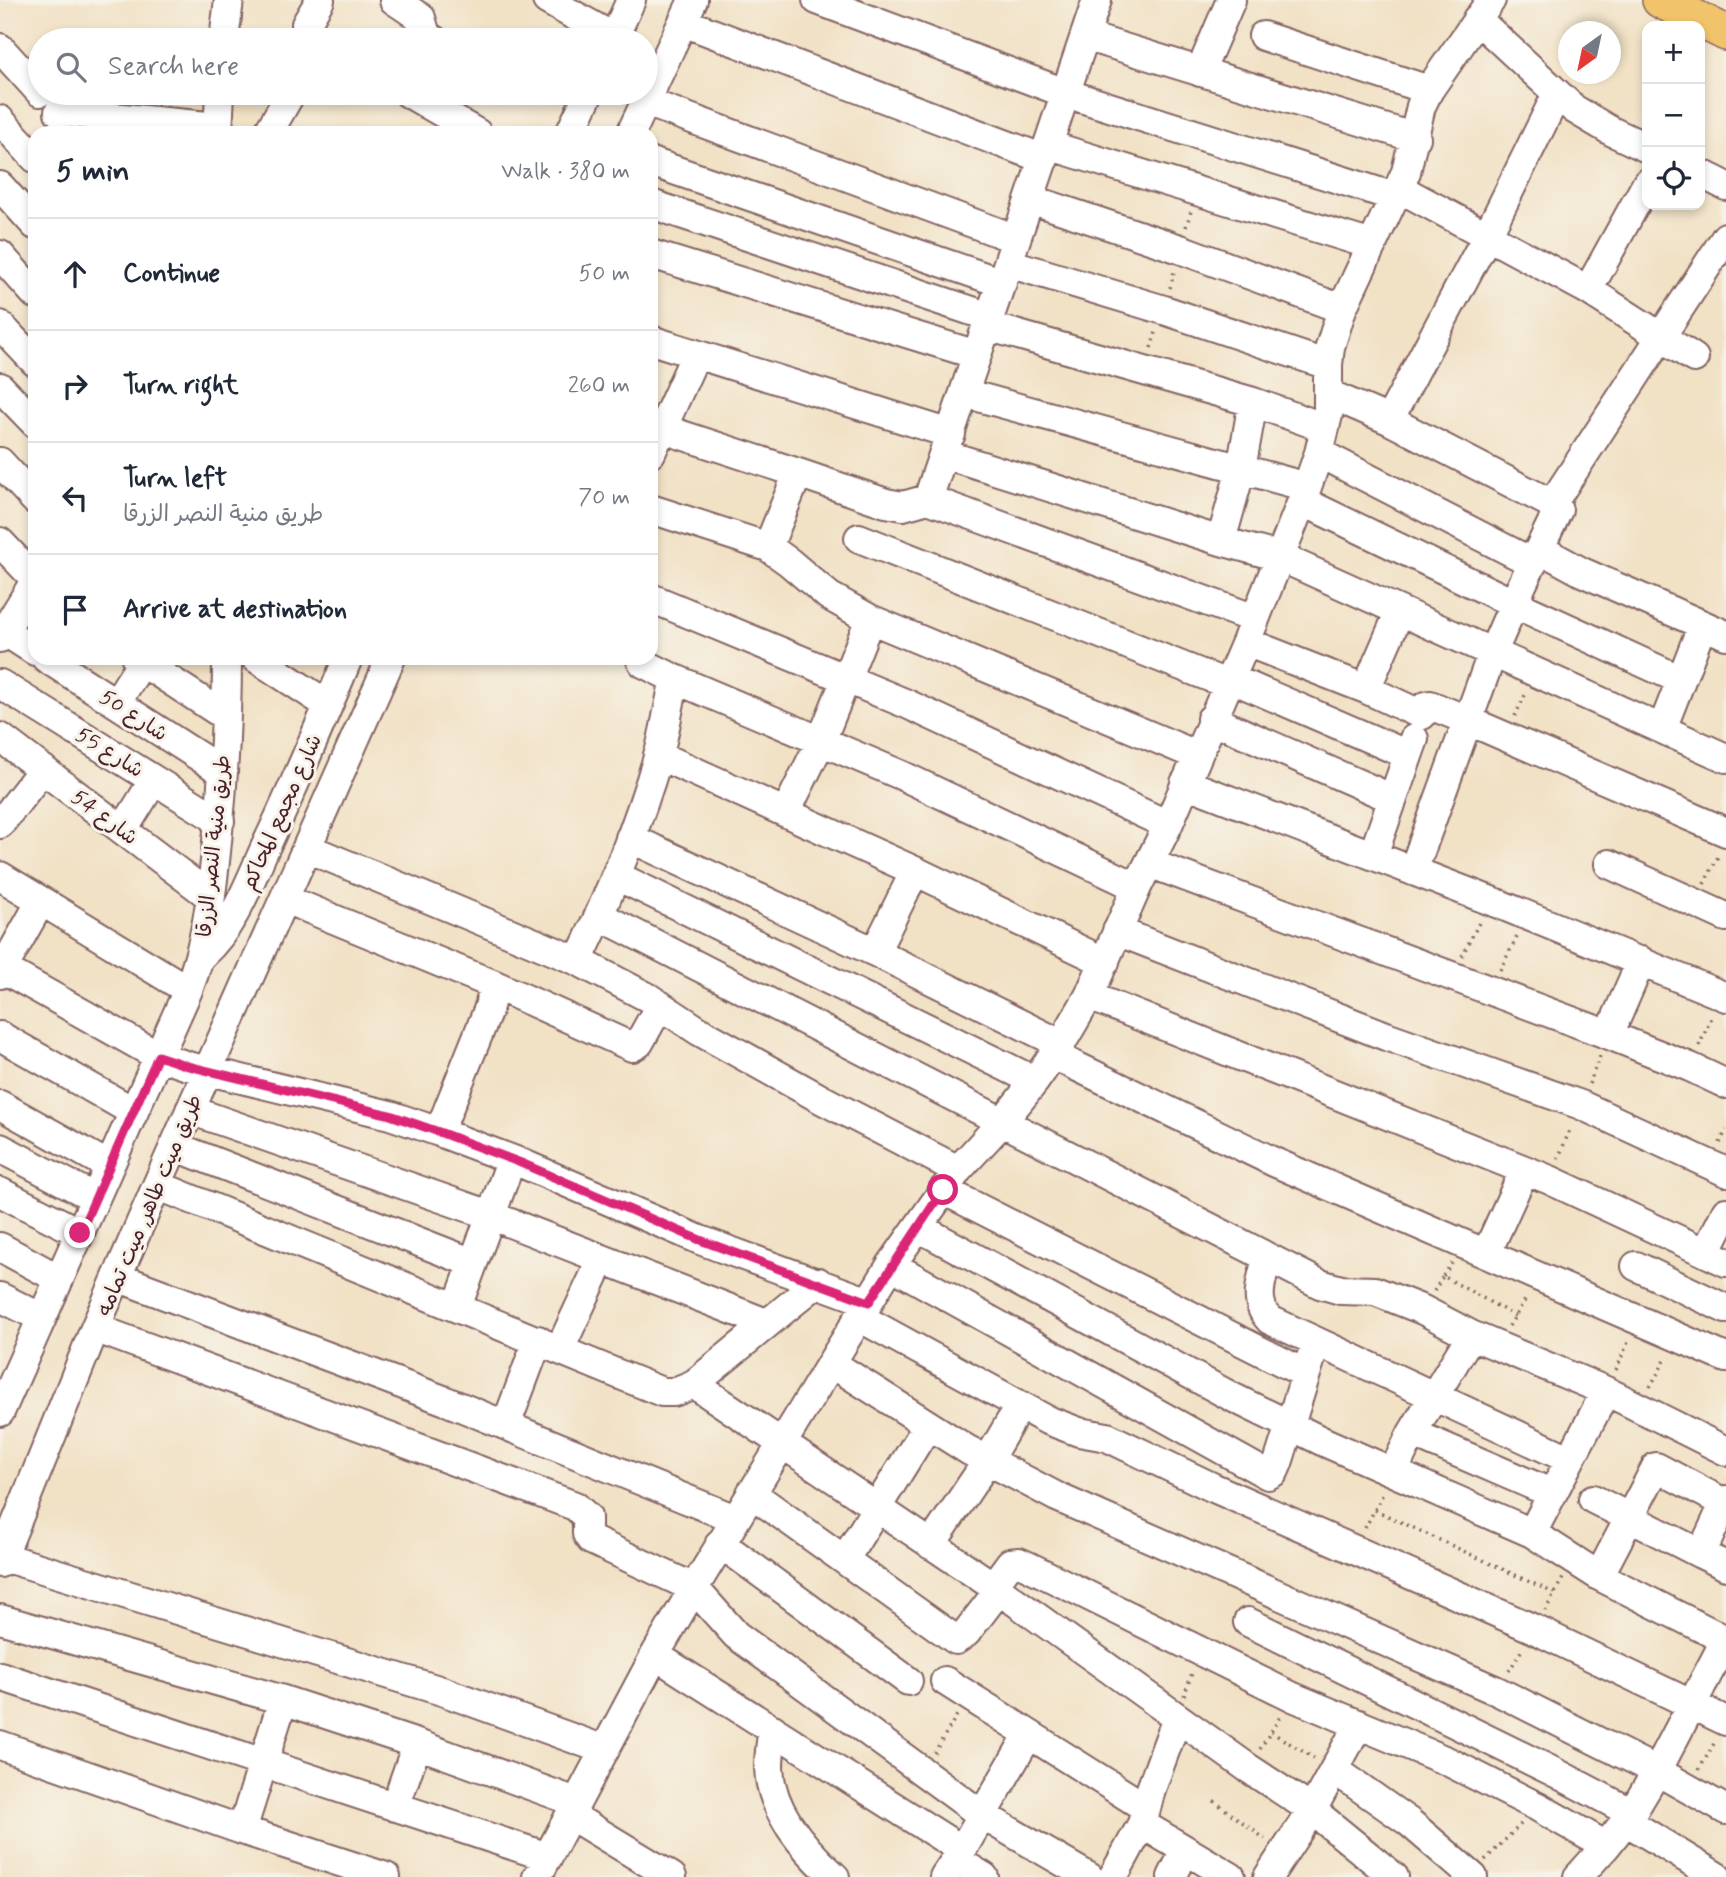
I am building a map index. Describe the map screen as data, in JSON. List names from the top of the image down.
{
  "streets": {
    "street": [
      "شارع 50",
      "شارع 55",
      "شارع مجمع المحاكم",
      "شارع 54",
      "طريق منية النصر الزرقا",
      "طريق ميت طاهر, ميت تمامه"
    ]
  },
  "crossings": [
    ["شارع 50", "طريق منية النصر الزرقا"],
    ["شارع 55", "طريق منية النصر الزرقا"],
    ["شارع مجمع المحاكم", "طريق منية النصر الزرقا"],
    ["شارع 54", "طريق منية النصر الزرقا"]
  ],
  "north": "bottom left",
  "page": {
    "map_buttons": ["+", "−"],
    "search": "Search here",
    "heading": ["5 min", "Walk · 380 m"],
    "list": [
      ["Continue", "50 m"],
      ["Turn right", "260 m"],
      ["Turn left", "طريق منية النصر الزرقا", "70 m"],
      "Arrive at destination"
    ]
  }
}
